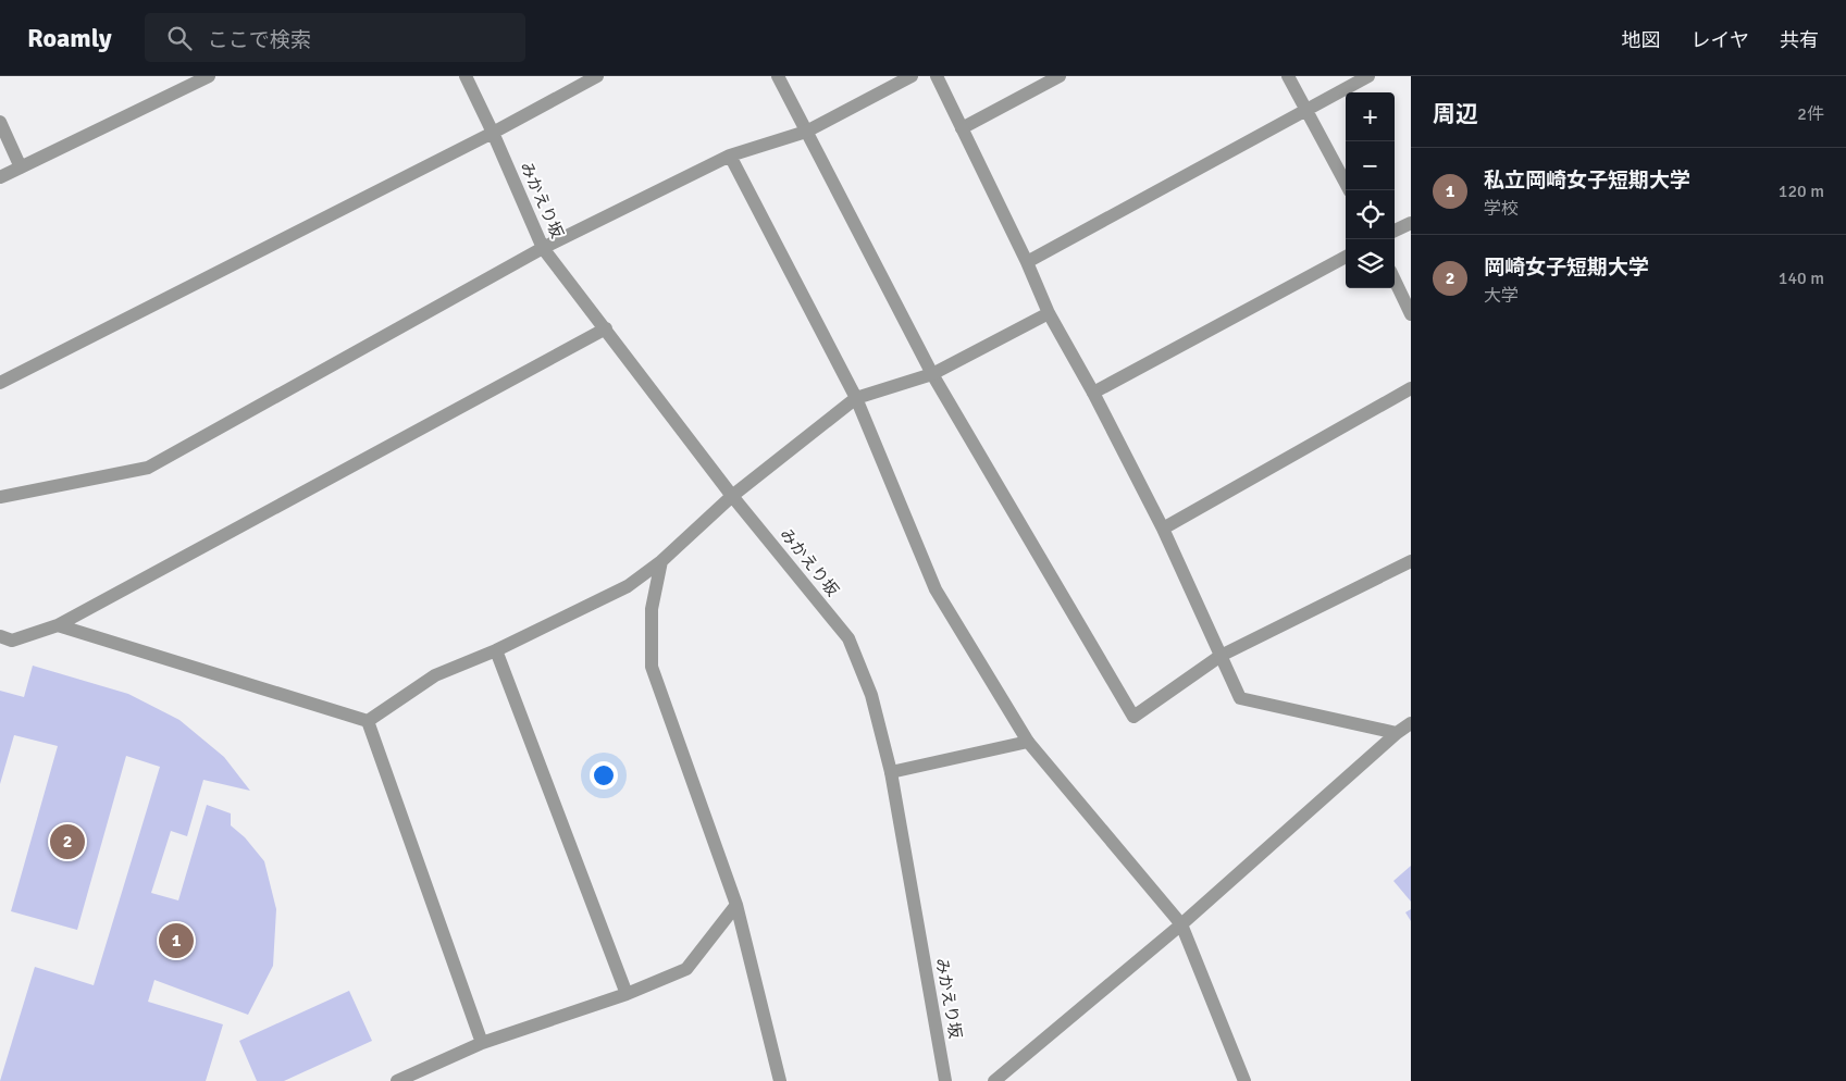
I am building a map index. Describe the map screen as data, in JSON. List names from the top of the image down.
{
  "streets": {
    "street": ["みかえり坂"]
  },
  "page": {
    "header": "Roamly",
    "search": "ここで検索",
    "nav": ["地図", "レイヤ", "共有"],
    "heading": ["周辺", "2件"],
    "map_buttons": ["+", "−"],
    "list": [
      {
        "mark": "1",
        "name": "私立岡崎女子短期大学",
        "note": "学校",
        "value": "120 m"
      },
      {
        "mark": "2",
        "name": "岡崎女子短期大学",
        "note": "大学",
        "value": "140 m"
      }
    ],
    "pins": ["2", "1"]
  }
}
